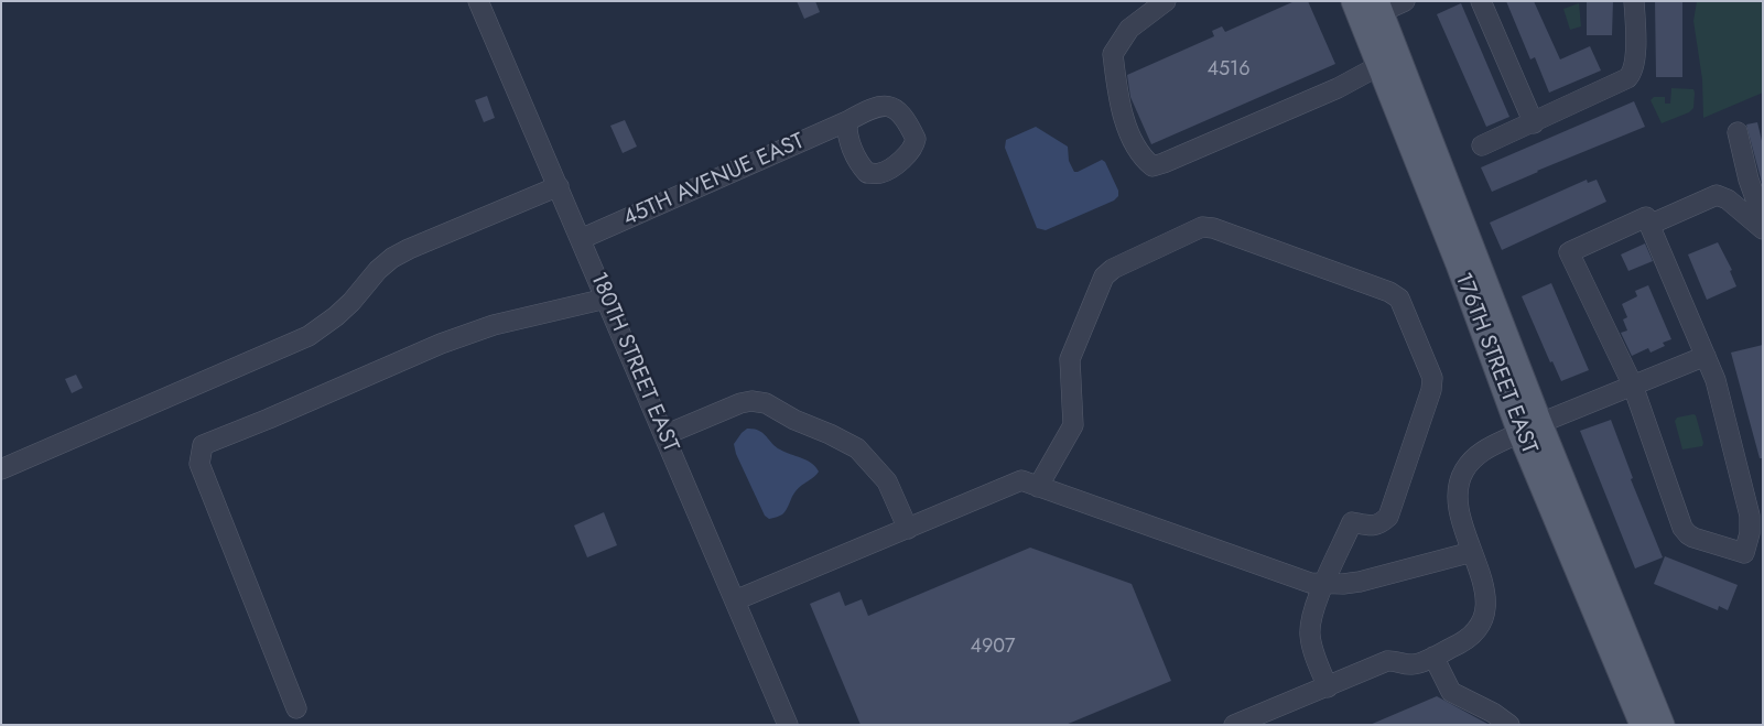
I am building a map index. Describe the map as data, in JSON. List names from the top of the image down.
{
  "streets": {
    "main road": ["176TH STREET EAST"],
    "street": ["45TH AVENUE EAST", "180TH STREET EAST"]
  },
  "crossings": [
    ["45TH AVENUE EAST", "180TH STREET EAST"]
  ],
  "house_numbers": ["4516", "4907"]
}
